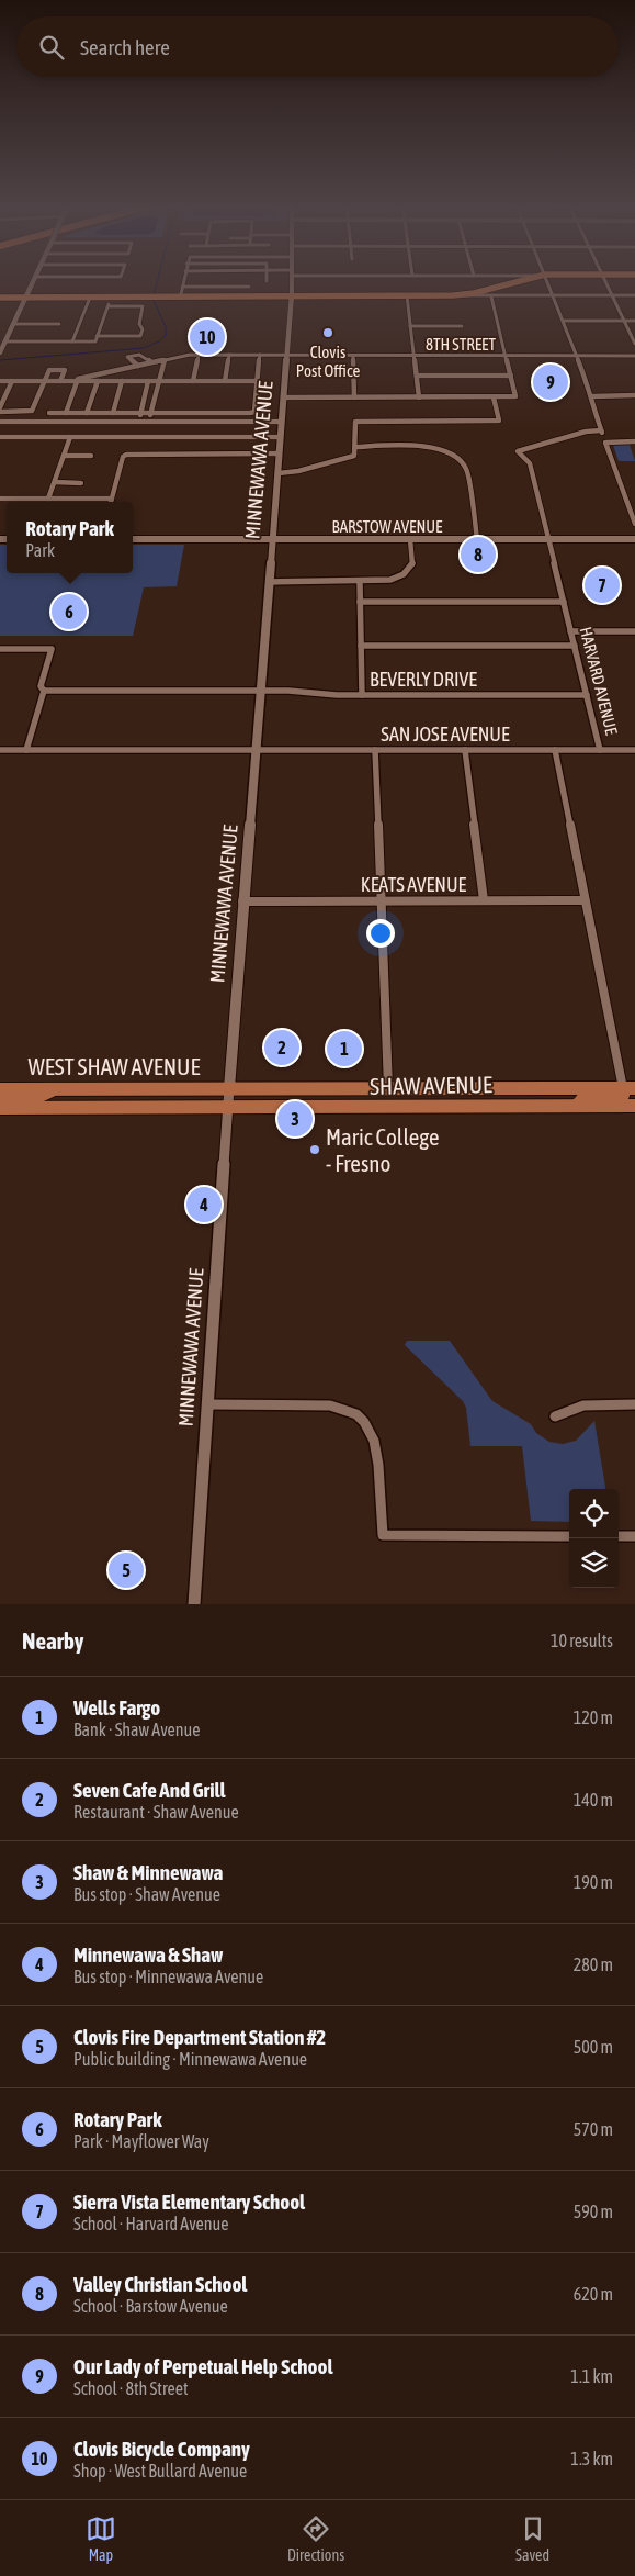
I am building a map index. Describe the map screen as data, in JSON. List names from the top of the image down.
{
  "streets": {
    "main road": [
      "MINNEWAWA AVENUE",
      "BARSTOW AVENUE",
      "WEST SHAW AVENUE",
      "SHAW AVENUE"
    ],
    "street": [
      "8TH STREET",
      "BEVERLY DRIVE",
      "HARVARD AVENUE",
      "SAN JOSE AVENUE",
      "KEATS AVENUE"
    ]
  },
  "crossings": [
    ["8TH STREET", "MINNEWAWA AVENUE"],
    ["MINNEWAWA AVENUE", "BARSTOW AVENUE"],
    ["MINNEWAWA AVENUE", "BEVERLY DRIVE"],
    ["MINNEWAWA AVENUE", "SAN JOSE AVENUE"],
    ["MINNEWAWA AVENUE", "KEATS AVENUE"],
    ["MINNEWAWA AVENUE", "WEST SHAW AVENUE"],
    ["MINNEWAWA AVENUE", "SHAW AVENUE"],
    ["BARSTOW AVENUE", "HARVARD AVENUE"],
    ["BEVERLY DRIVE", "HARVARD AVENUE"],
    ["HARVARD AVENUE", "SAN JOSE AVENUE"],
    ["WEST SHAW AVENUE", "SHAW AVENUE"]
  ],
  "places": ["Clovis Post Office", "Maric College - Fresno"],
  "page": {
    "search": "Search here",
    "pins": [
      "10",
      "9",
      "8",
      "7",
      "6",
      "2",
      "1",
      "3",
      "4",
      "5"
    ],
    "popup": ["Rotary Park", "Park"],
    "heading": ["Nearby", "10 results"],
    "list": [
      {
        "mark": "1",
        "name": "Wells Fargo",
        "note": "Bank · Shaw Avenue",
        "value": "120 m"
      },
      {
        "mark": "2",
        "name": "Seven Cafe And Grill",
        "note": "Restaurant · Shaw Avenue",
        "value": "140 m"
      },
      {
        "mark": "3",
        "name": "Shaw & Minnewawa",
        "note": "Bus stop · Shaw Avenue",
        "value": "190 m"
      },
      {
        "mark": "4",
        "name": "Minnewawa & Shaw",
        "note": "Bus stop · Minnewawa Avenue",
        "value": "280 m"
      },
      {
        "mark": "5",
        "name": "Clovis Fire Department Station #2",
        "note": "Public building · Minnewawa Avenue",
        "value": "500 m"
      },
      {
        "mark": "6",
        "name": "Rotary Park",
        "note": "Park · Mayflower Way",
        "value": "570 m"
      },
      {
        "mark": "7",
        "name": "Sierra Vista Elementary School",
        "note": "School · Harvard Avenue",
        "value": "590 m"
      },
      {
        "mark": "8",
        "name": "Valley Christian School",
        "note": "School · Barstow Avenue",
        "value": "620 m"
      },
      {
        "mark": "9",
        "name": "Our Lady of Perpetual Help School",
        "note": "School · 8th Street",
        "value": "1.1 km"
      },
      {
        "mark": "10",
        "name": "Clovis Bicycle Company",
        "note": "Shop · West Bullard Avenue",
        "value": "1.3 km"
      }
    ],
    "nav": ["Map", "Directions", "Saved"]
  }
}
